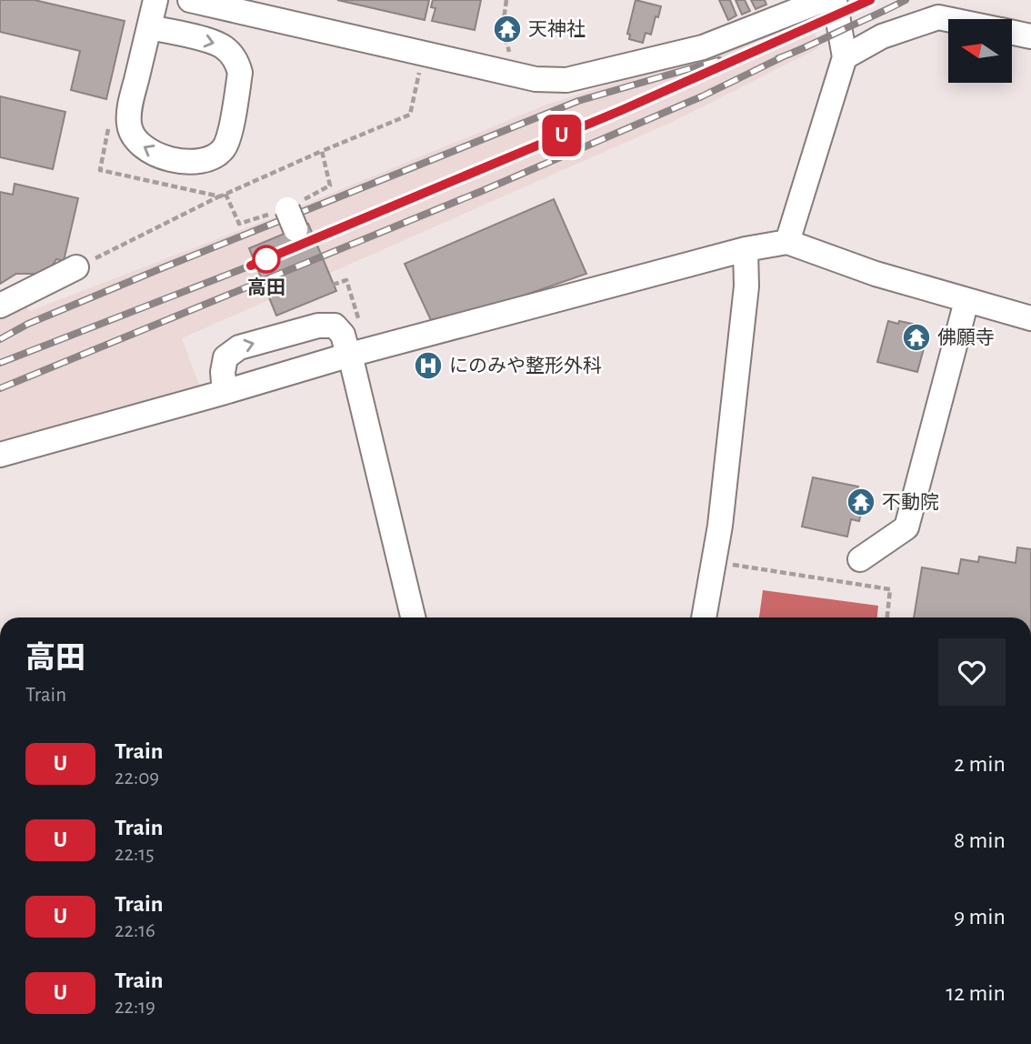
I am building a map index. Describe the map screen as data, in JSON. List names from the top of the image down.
{
  "places": {
    "temple": ["天神社", "佛願寺", "不動院"],
    "other": ["高田"],
    "hospital": ["にのみや整形外科"]
  },
  "north": "left",
  "page": {
    "on_map": "U",
    "heading": ["高田", "Train"],
    "list": [
      {
        "mark": "U",
        "name": "Train",
        "note": "22:09",
        "value": "2 min"
      },
      {
        "mark": "U",
        "name": "Train",
        "note": "22:15",
        "value": "8 min"
      },
      {
        "mark": "U",
        "name": "Train",
        "note": "22:16",
        "value": "9 min"
      },
      {
        "mark": "U",
        "name": "Train",
        "note": "22:19",
        "value": "12 min"
      }
    ]
  }
}
